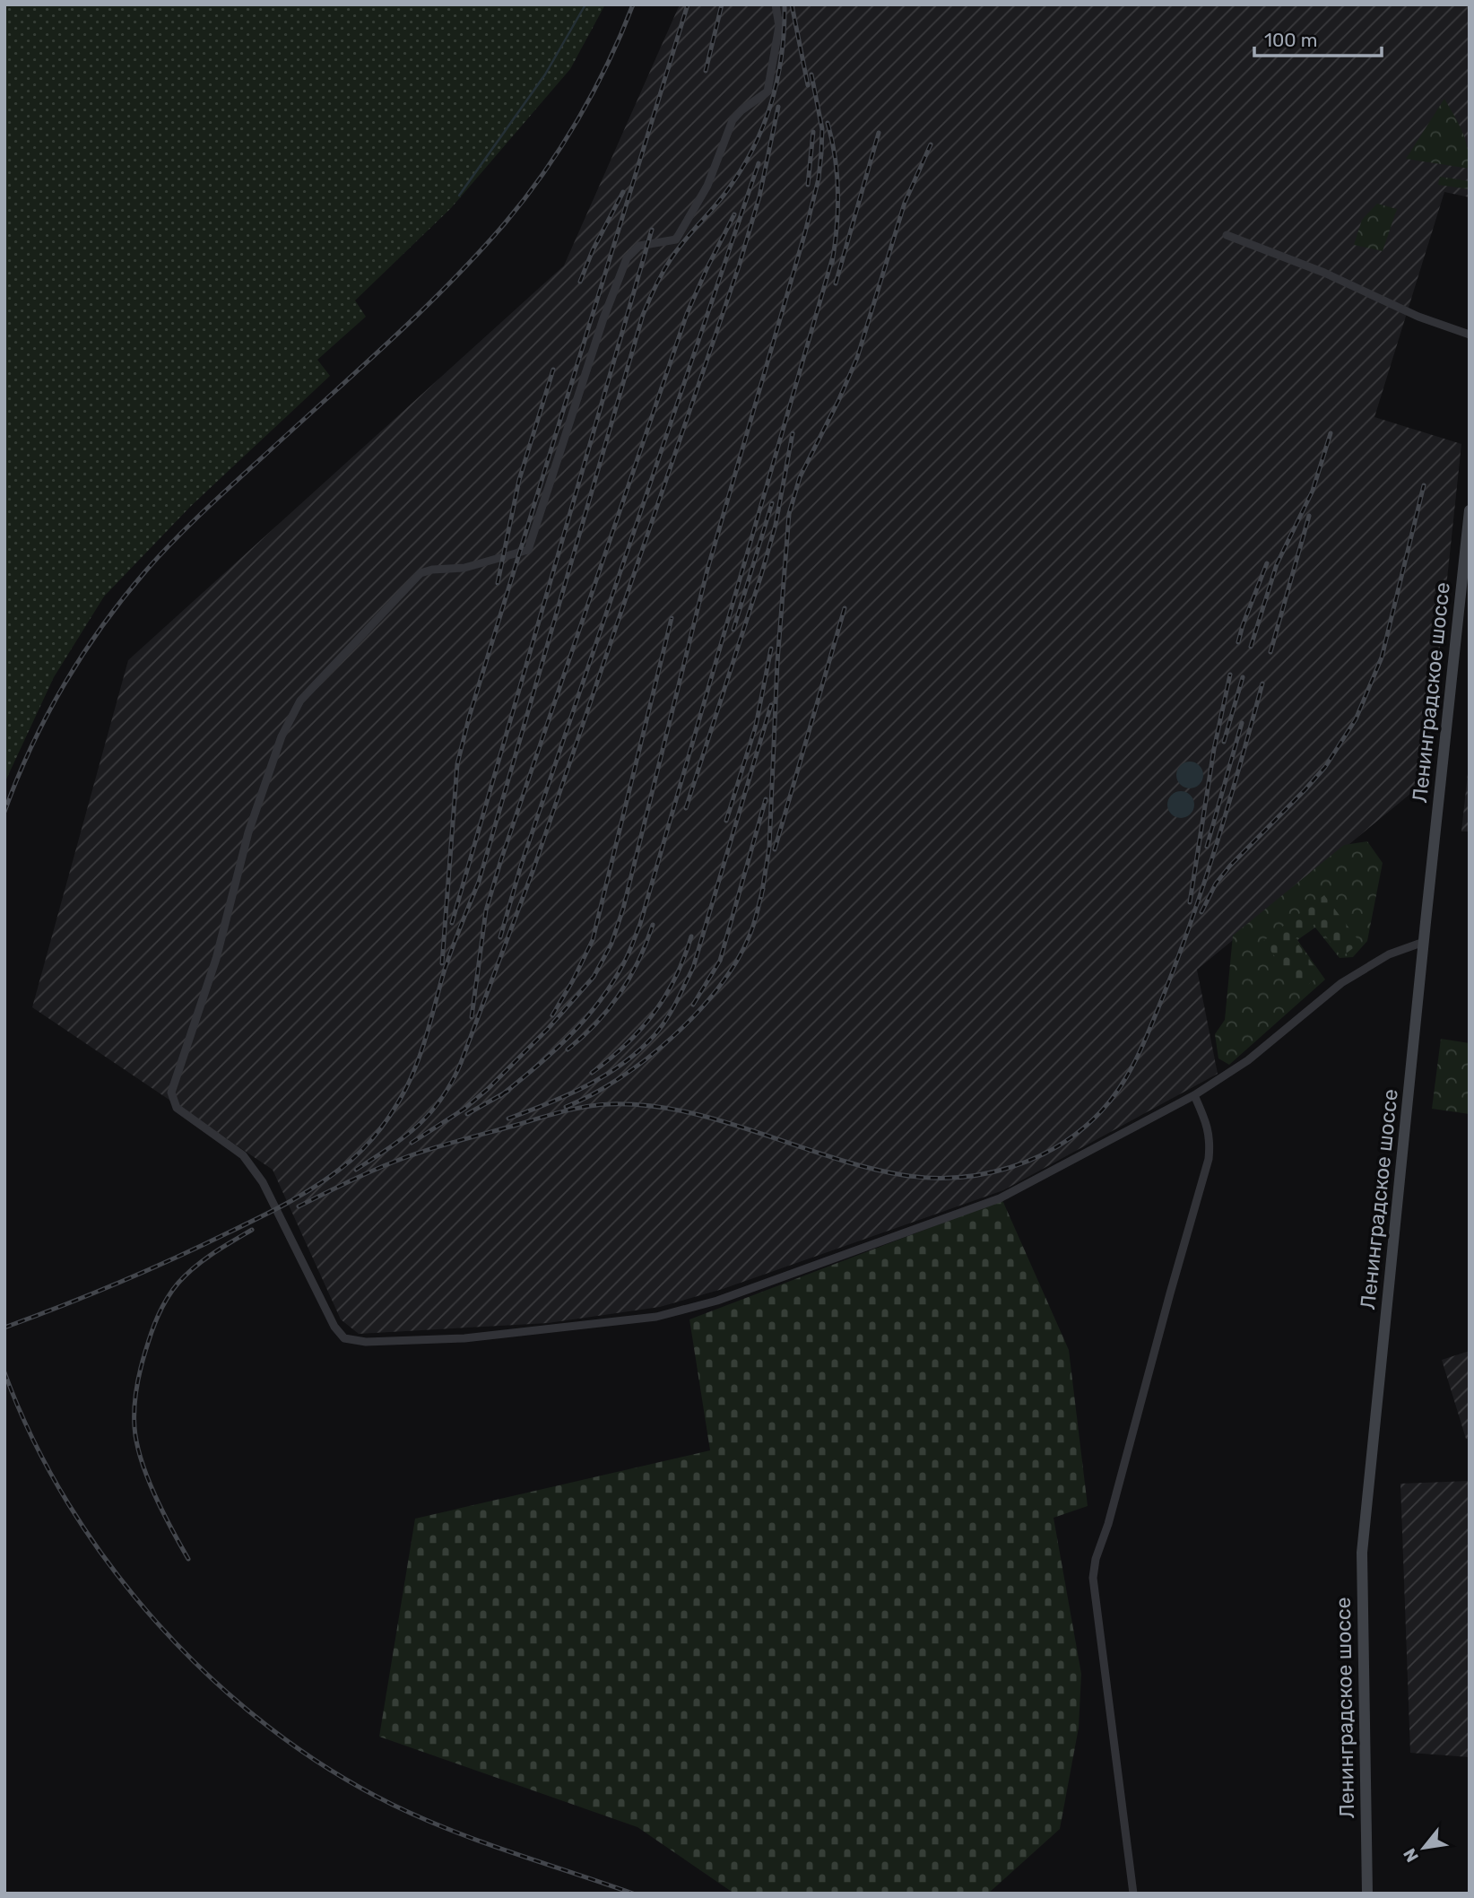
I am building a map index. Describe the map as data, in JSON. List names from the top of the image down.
{
  "streets": {
    "main road": ["Ленинградское шоссе"]
  },
  "scale_bar": "100 m",
  "north": "bottom left"
}
